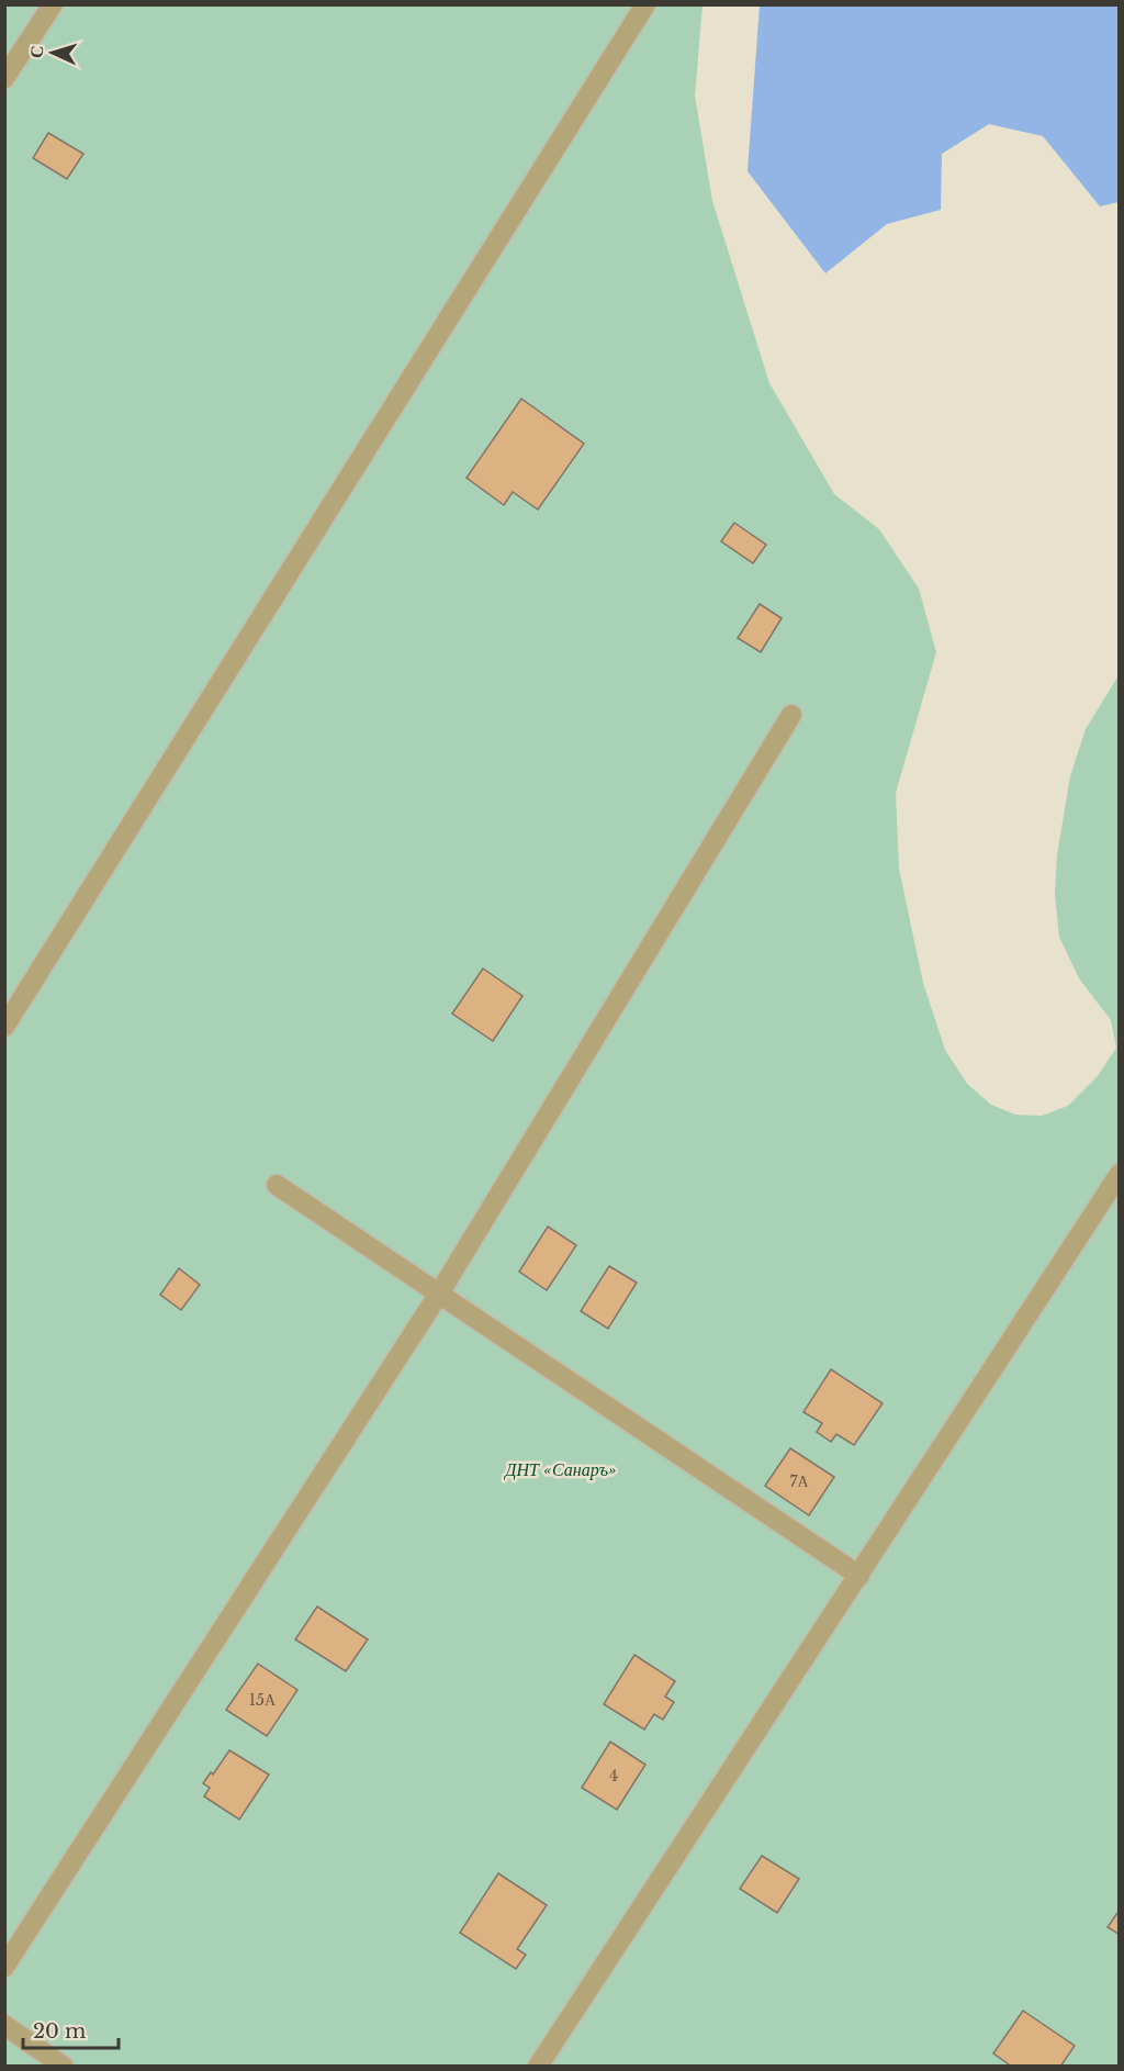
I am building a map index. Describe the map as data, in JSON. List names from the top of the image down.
{
  "parks": ["ДНТ «Санаръ»"],
  "house_numbers": ["7А", "15А", "4"],
  "scale_bar": "20 m",
  "north": "left"
}
